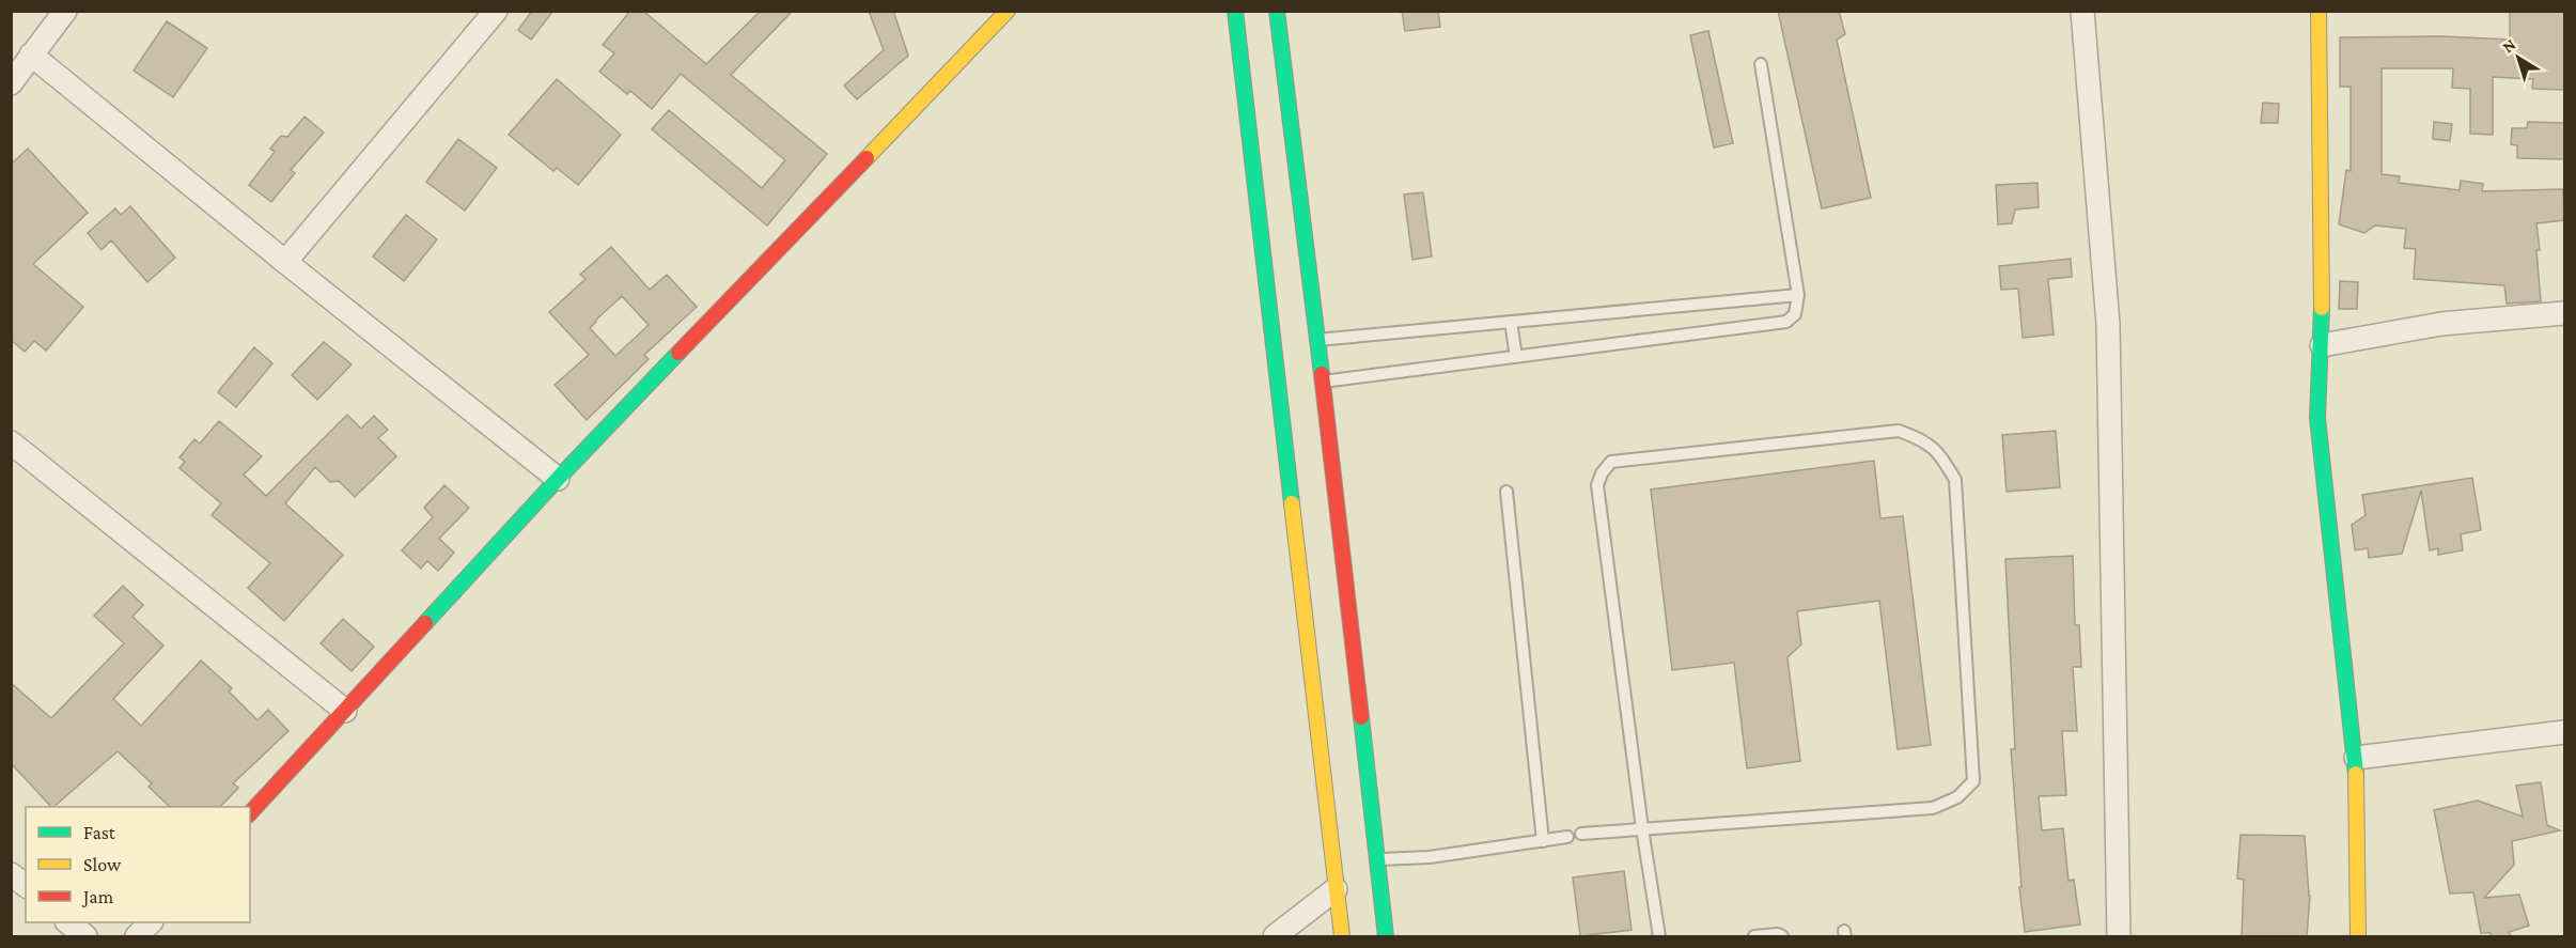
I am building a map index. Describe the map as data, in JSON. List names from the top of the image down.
{
  "legend": ["Fast", "Slow", "Jam"],
  "north": "top left"
}
